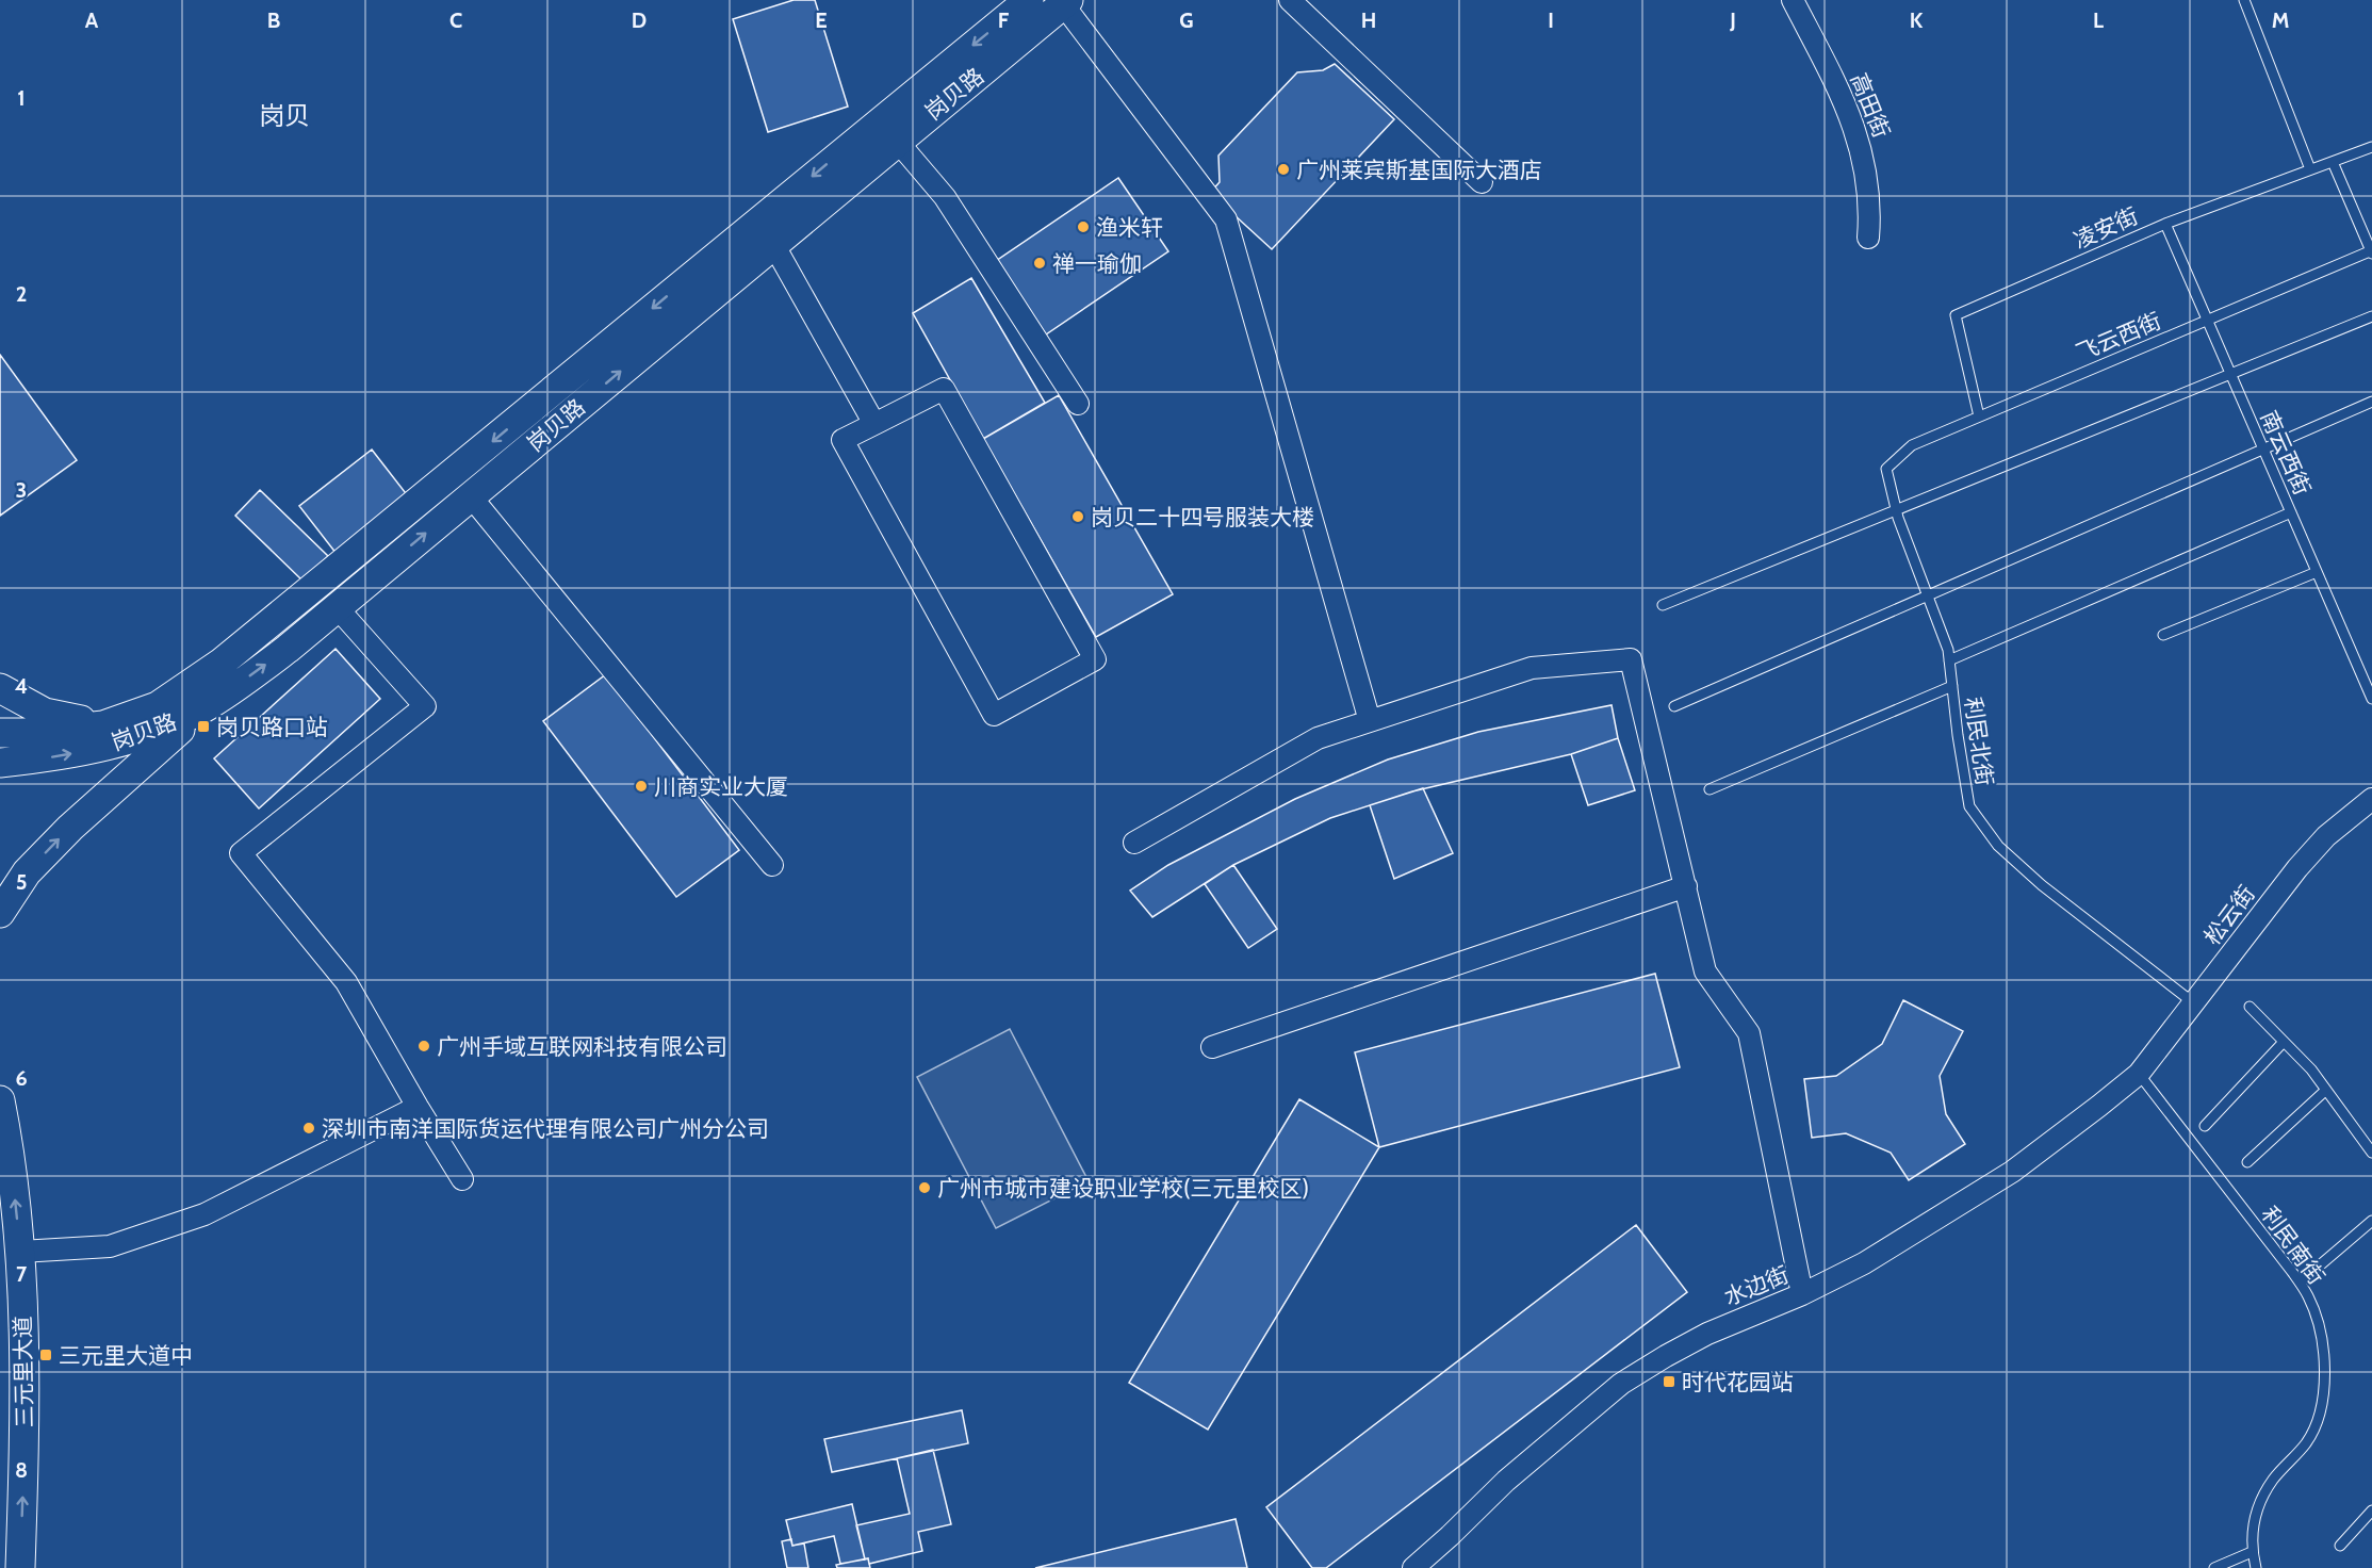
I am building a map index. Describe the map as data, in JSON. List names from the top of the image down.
{
  "streets": {
    "main road": ["岗贝路", "三元里大道"],
    "street": ["高田街", "松云街", "水边街"],
    "lane": [
      "凌安街",
      "飞云西街",
      "南云西街",
      "利民北街",
      "利民南街"
    ]
  },
  "crossings": [
    ["凌安街", "飞云西街"],
    ["凌安街", "南云西街"],
    ["飞云西街", "南云西街"],
    ["飞云西街", "利民北街"],
    ["利民北街", "松云街"],
    ["松云街", "利民南街"],
    ["松云街", "水边街"],
    ["利民南街", "水边街"]
  ],
  "one_way": ["三元里大道"],
  "districts": ["岗贝"],
  "places": {
    "other": [
      "广州莱宾斯基国际大酒店",
      "渔米轩",
      "禅一瑜伽",
      "岗贝二十四号服装大楼",
      "川商实业大厦",
      "广州手域互联网科技有限公司",
      "深圳市南洋国际货运代理有限公司广州分公司",
      "广州市城市建设职业学校(三元里校区)"
    ],
    "transit": ["岗贝路口站", "三元里大道中", "时代花园站"]
  },
  "grid": {
    "columns": [
      "A",
      "B",
      "C",
      "D",
      "E",
      "F",
      "G",
      "H",
      "I",
      "J",
      "K",
      "L",
      "M"
    ],
    "rows": [
      "1",
      "2",
      "3",
      "4",
      "5",
      "6",
      "7",
      "8"
    ]
  }
}
